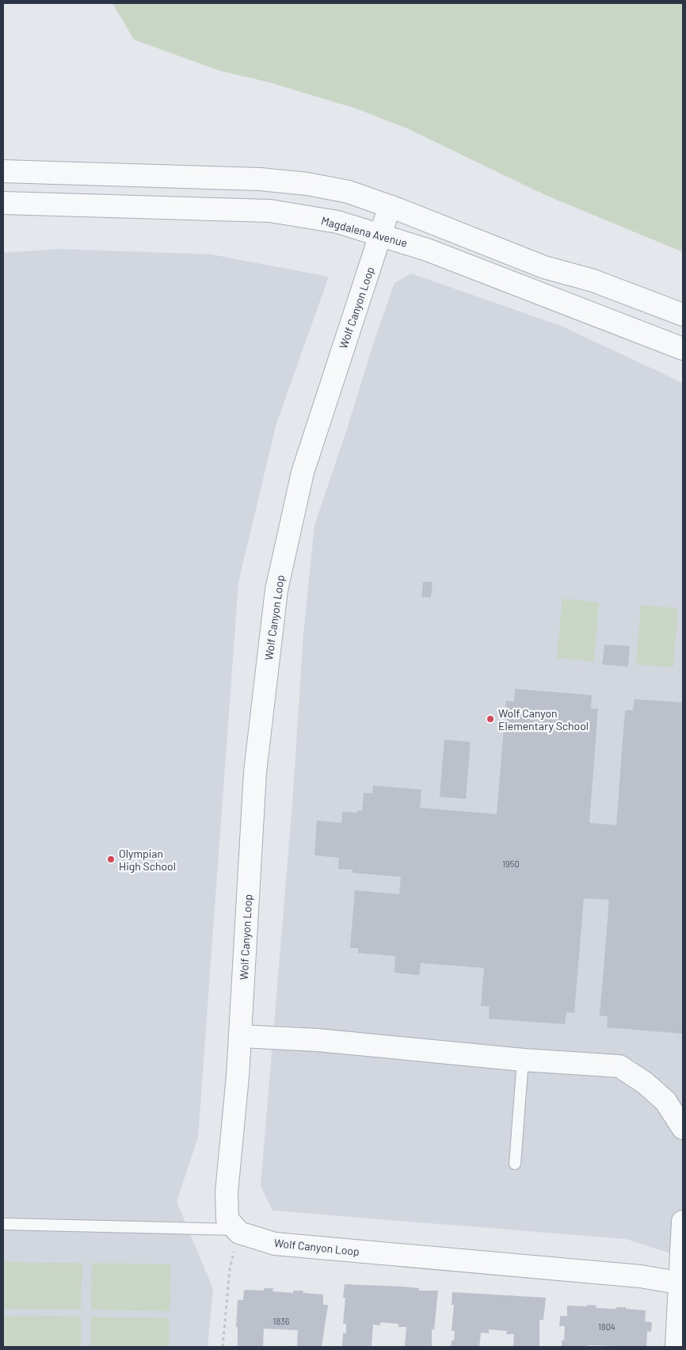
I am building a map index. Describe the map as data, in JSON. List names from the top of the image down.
{
  "streets": {
    "street": ["Magdalena Avenue", "Wolf Canyon Loop"]
  },
  "crossings": [
    ["Magdalena Avenue", "Wolf Canyon Loop"]
  ],
  "places": ["Wolf Canyon Elementary School", "Olympian High School"],
  "house_numbers": ["1950", "1836", "1804"]
}
